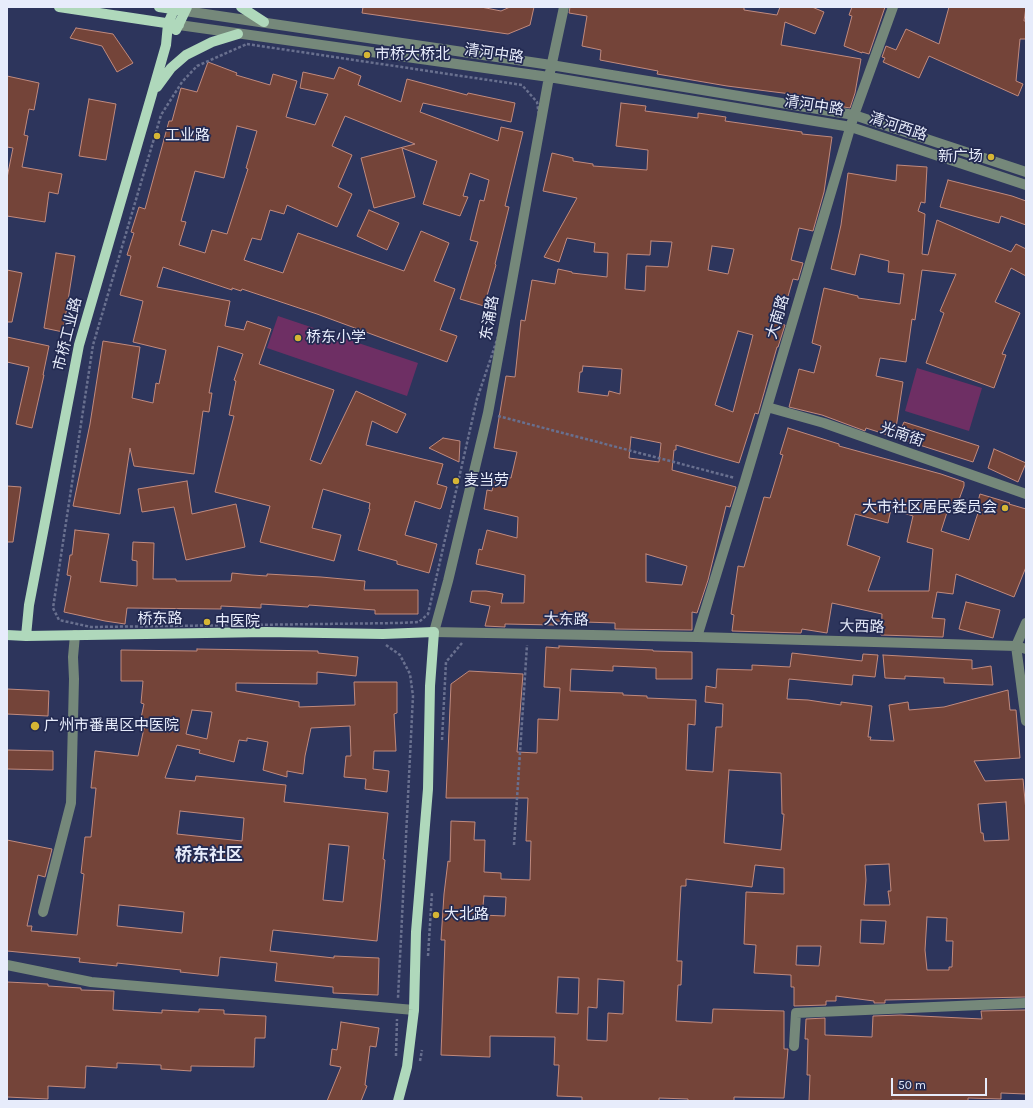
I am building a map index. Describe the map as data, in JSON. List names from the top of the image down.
{
  "streets": {
    "main road": ["清河中路", "市桥工业路", "桥东路"],
    "street": [
      "清河西路",
      "大南路",
      "东涌路",
      "光南街",
      "大东路",
      "大西路"
    ]
  },
  "crossings": [
    ["清河中路", "清河西路"],
    ["清河中路", "大南路"],
    ["清河中路", "东涌路"],
    ["清河中路", "市桥工业路"],
    ["清河西路", "大南路"],
    ["大南路", "光南街"],
    ["大南路", "大东路"],
    ["大南路", "大西路"],
    ["东涌路", "桥东路"],
    ["东涌路", "大东路"],
    ["市桥工业路", "桥东路"],
    ["桥东路", "大东路"],
    ["大东路", "大西路"]
  ],
  "districts": ["桥东社区"],
  "places": [
    "市桥大桥北",
    "工业路",
    "新广场",
    "桥东小学",
    "麦当劳",
    "大市社区居民委员会",
    "中医院",
    "广州市番禺区中医院",
    "大北路"
  ],
  "scale_bar": "50 m"
}
